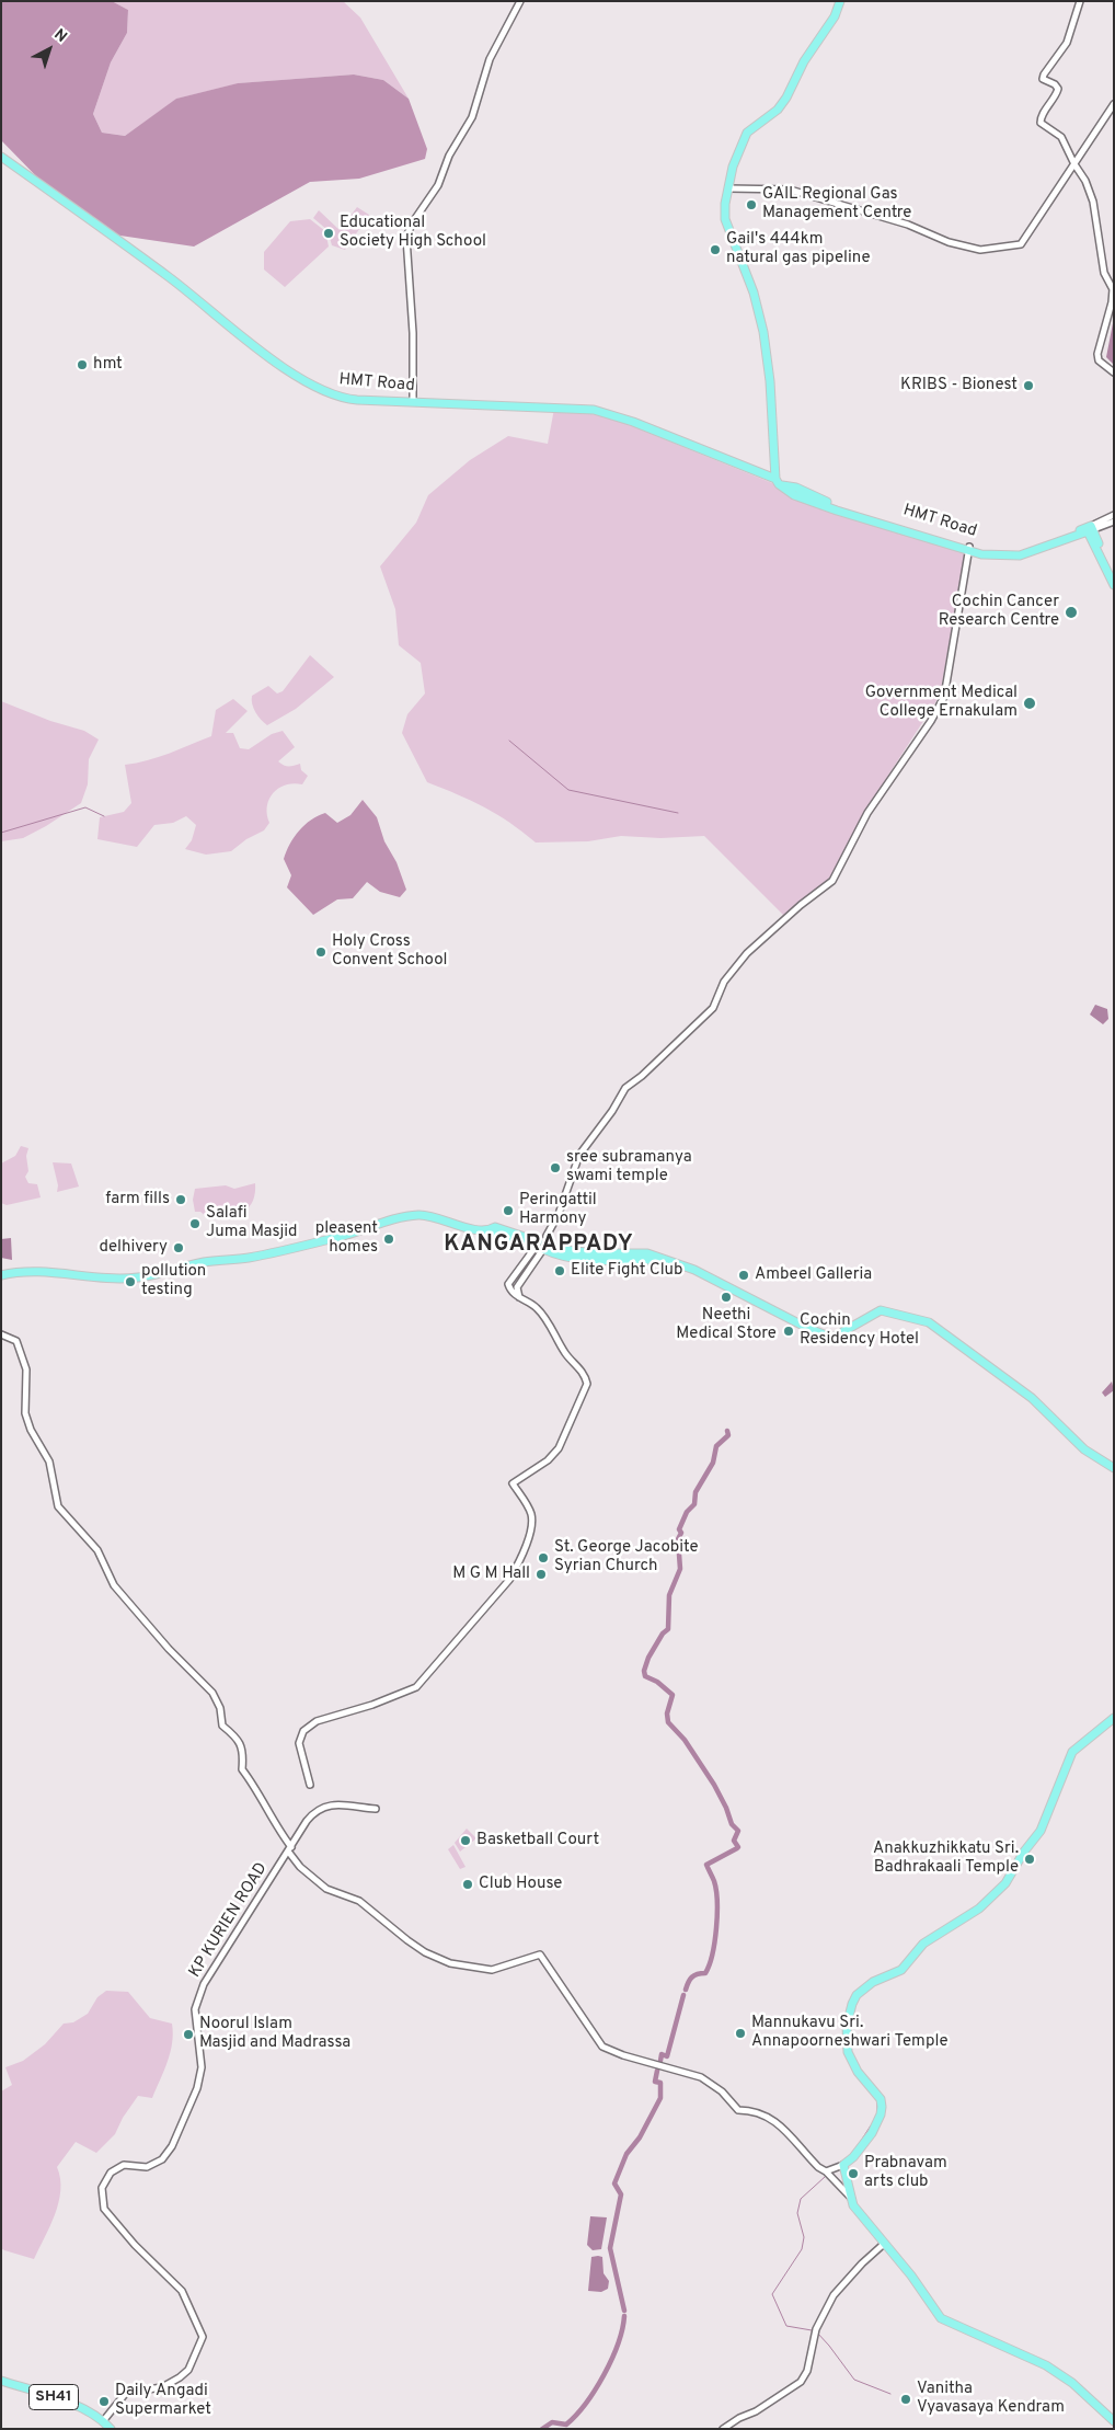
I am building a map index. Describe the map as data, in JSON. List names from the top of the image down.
{
  "streets": {
    "main road": ["HMT Road", "SH41"],
    "street": ["KP KURIEN ROAD"]
  },
  "crossings": [
    ["KP KURIEN ROAD", "SH41"]
  ],
  "districts": ["KANGARAPPADY"],
  "places": [
    "GAIL Regional Gas Management Centre",
    "Educational Society High School",
    "Gail's 444km natural gas pipeline",
    "hmt",
    "KRIBS - Bionest",
    "Cochin Cancer Research Centre",
    "Government Medical College Ernakulam",
    "Holy Cross Convent School",
    "sree subramanya swami temple",
    "farm fills",
    "Peringattil Harmony",
    "Salafi Juma Masjid",
    "pleasent homes",
    "delhivery",
    "Elite Fight Club",
    "Ambeel Galleria",
    "pollution testing",
    "Neethi Medical Store",
    "Cochin Residency Hotel",
    "St. George Jacobite Syrian Church",
    "M G M Hall",
    "Basketball Court",
    "Anakkuzhikkatu Sri. Badhrakaali Temple",
    "Club House",
    "Mannukavu Sri. Annapoorneshwari Temple",
    "Noorul Islam Masjid and Madrassa",
    "Prabnavam arts club",
    "Vanitha Vyavasaya Kendram",
    "Daily Angadi Supermarket"
  ],
  "north": "top right"
}
